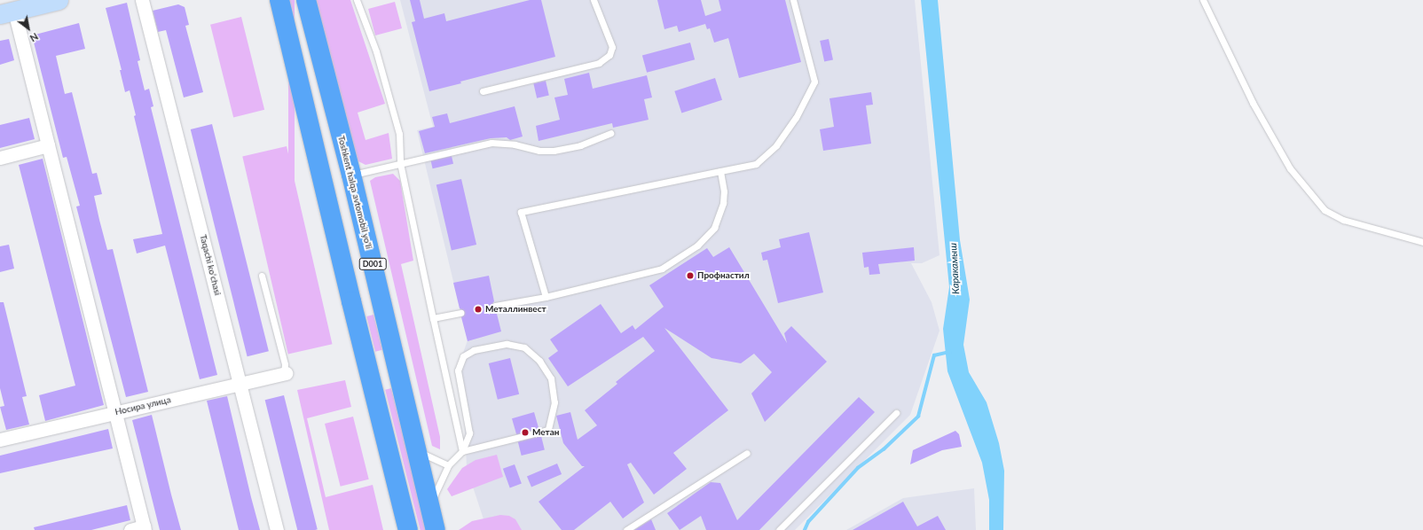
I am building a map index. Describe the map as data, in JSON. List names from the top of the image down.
{
  "streets": {
    "highway": ["Toshkent halqa avtomobil yo'li", "D001"],
    "street": ["Taqachi koʻchasi", "Носира улица"]
  },
  "crossings": [
    ["Taqachi koʻchasi", "Носира улица"]
  ],
  "water": ["Каракамыш"],
  "places": ["Профнастил", "Металлинвест", "Метан"],
  "north": "bottom right"
}
